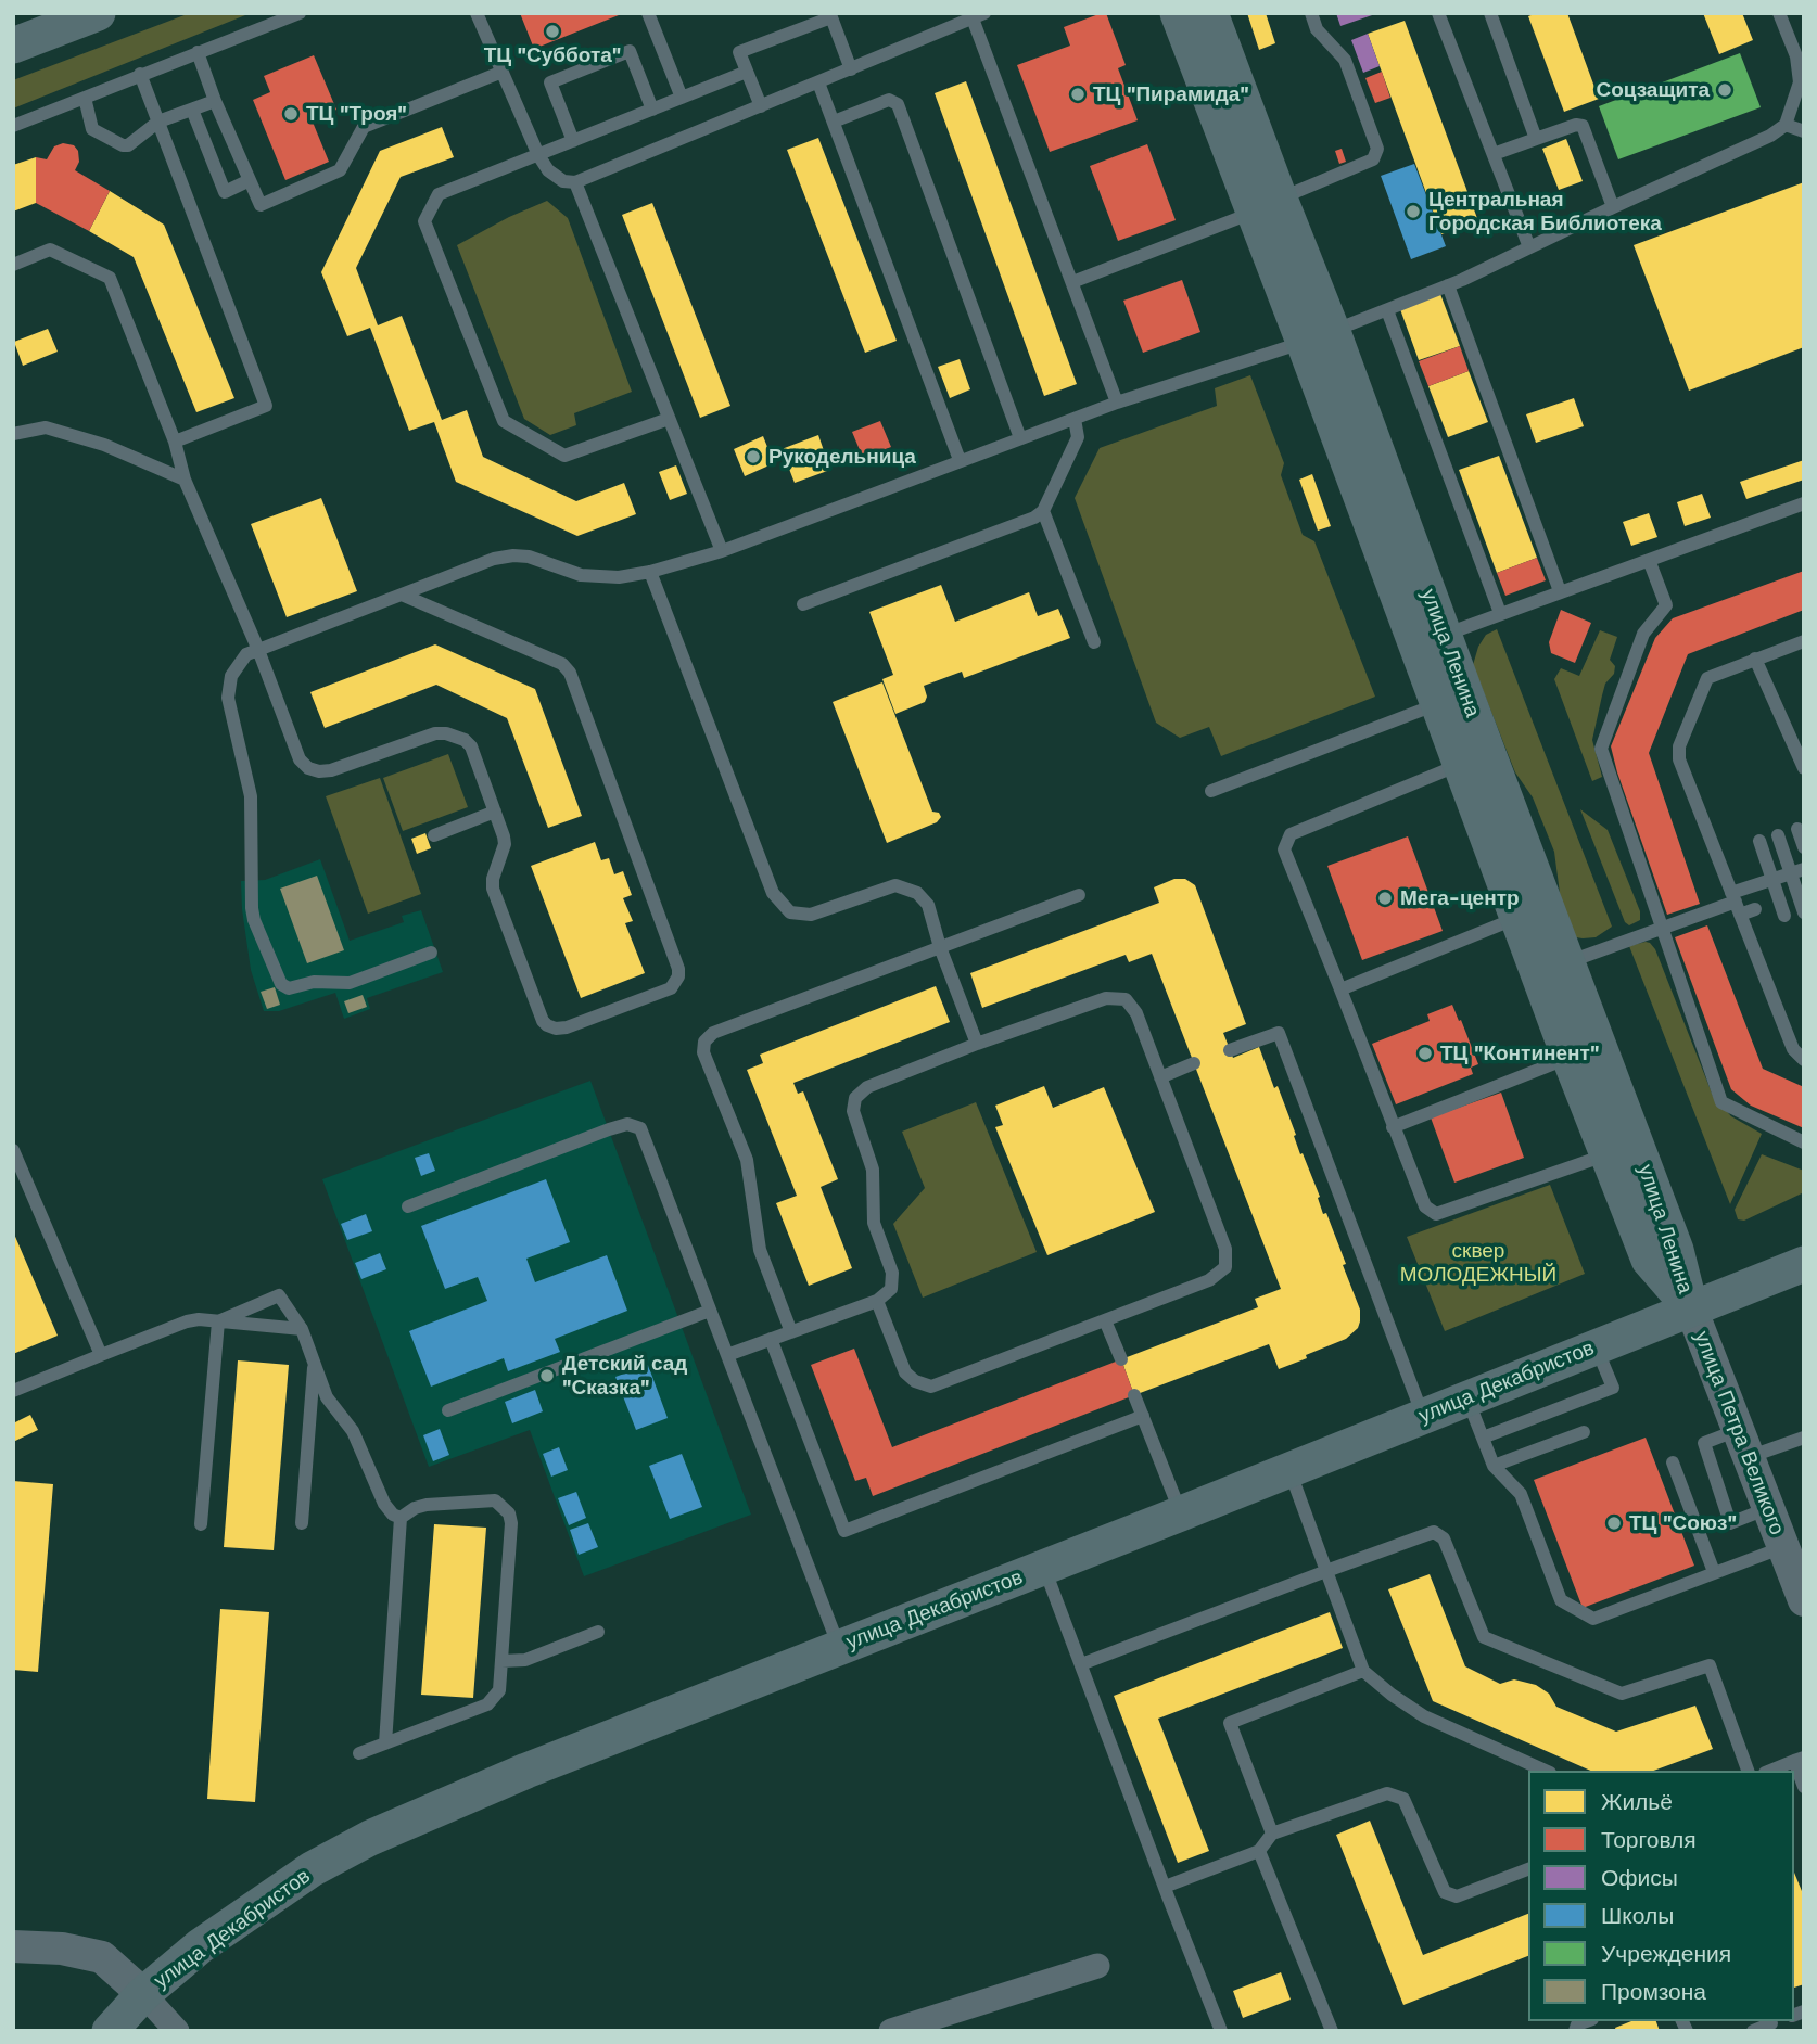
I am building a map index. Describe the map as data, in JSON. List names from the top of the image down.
{
  "streets": {
    "main road": ["улица Ленина", "улица Декабристов"],
    "street": ["улица Петра Великого"]
  },
  "crossings": [
    ["улица Ленина", "улица Декабристов"],
    ["улица Ленина", "улица Петра Великого"],
    ["улица Декабристов", "улица Петра Великого"]
  ],
  "parks": ["сквер МОЛОДЕЖНЫЙ"],
  "places": [
    "ТЦ \"Суббота\"",
    "Соцзащита",
    "ТЦ \"Пирамида\"",
    "ТЦ \"Троя\"",
    "Центральная Городская Библиотека",
    "Рукодельница",
    "Мега-центр",
    "ТЦ \"Континент\"",
    "Детский сад \"Сказка\"",
    "ТЦ \"Союз\""
  ],
  "legend": [
    "Жильё",
    "Торговля",
    "Офисы",
    "Школы",
    "Учреждения",
    "Промзона"
  ]
}
